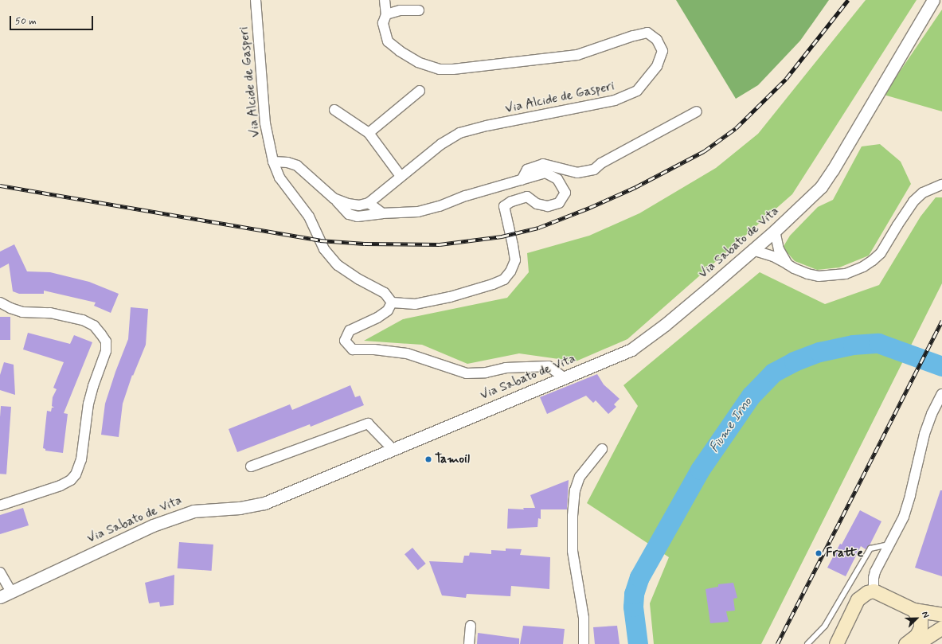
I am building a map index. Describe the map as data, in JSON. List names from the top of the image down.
{
  "streets": {
    "street": ["Via Alcide de Gasperi", "Via Sabato de Vita"]
  },
  "water": ["Fiume Irno"],
  "places": ["Tamoil", "Fratte"],
  "scale_bar": "50 m",
  "north": "top right"
}
